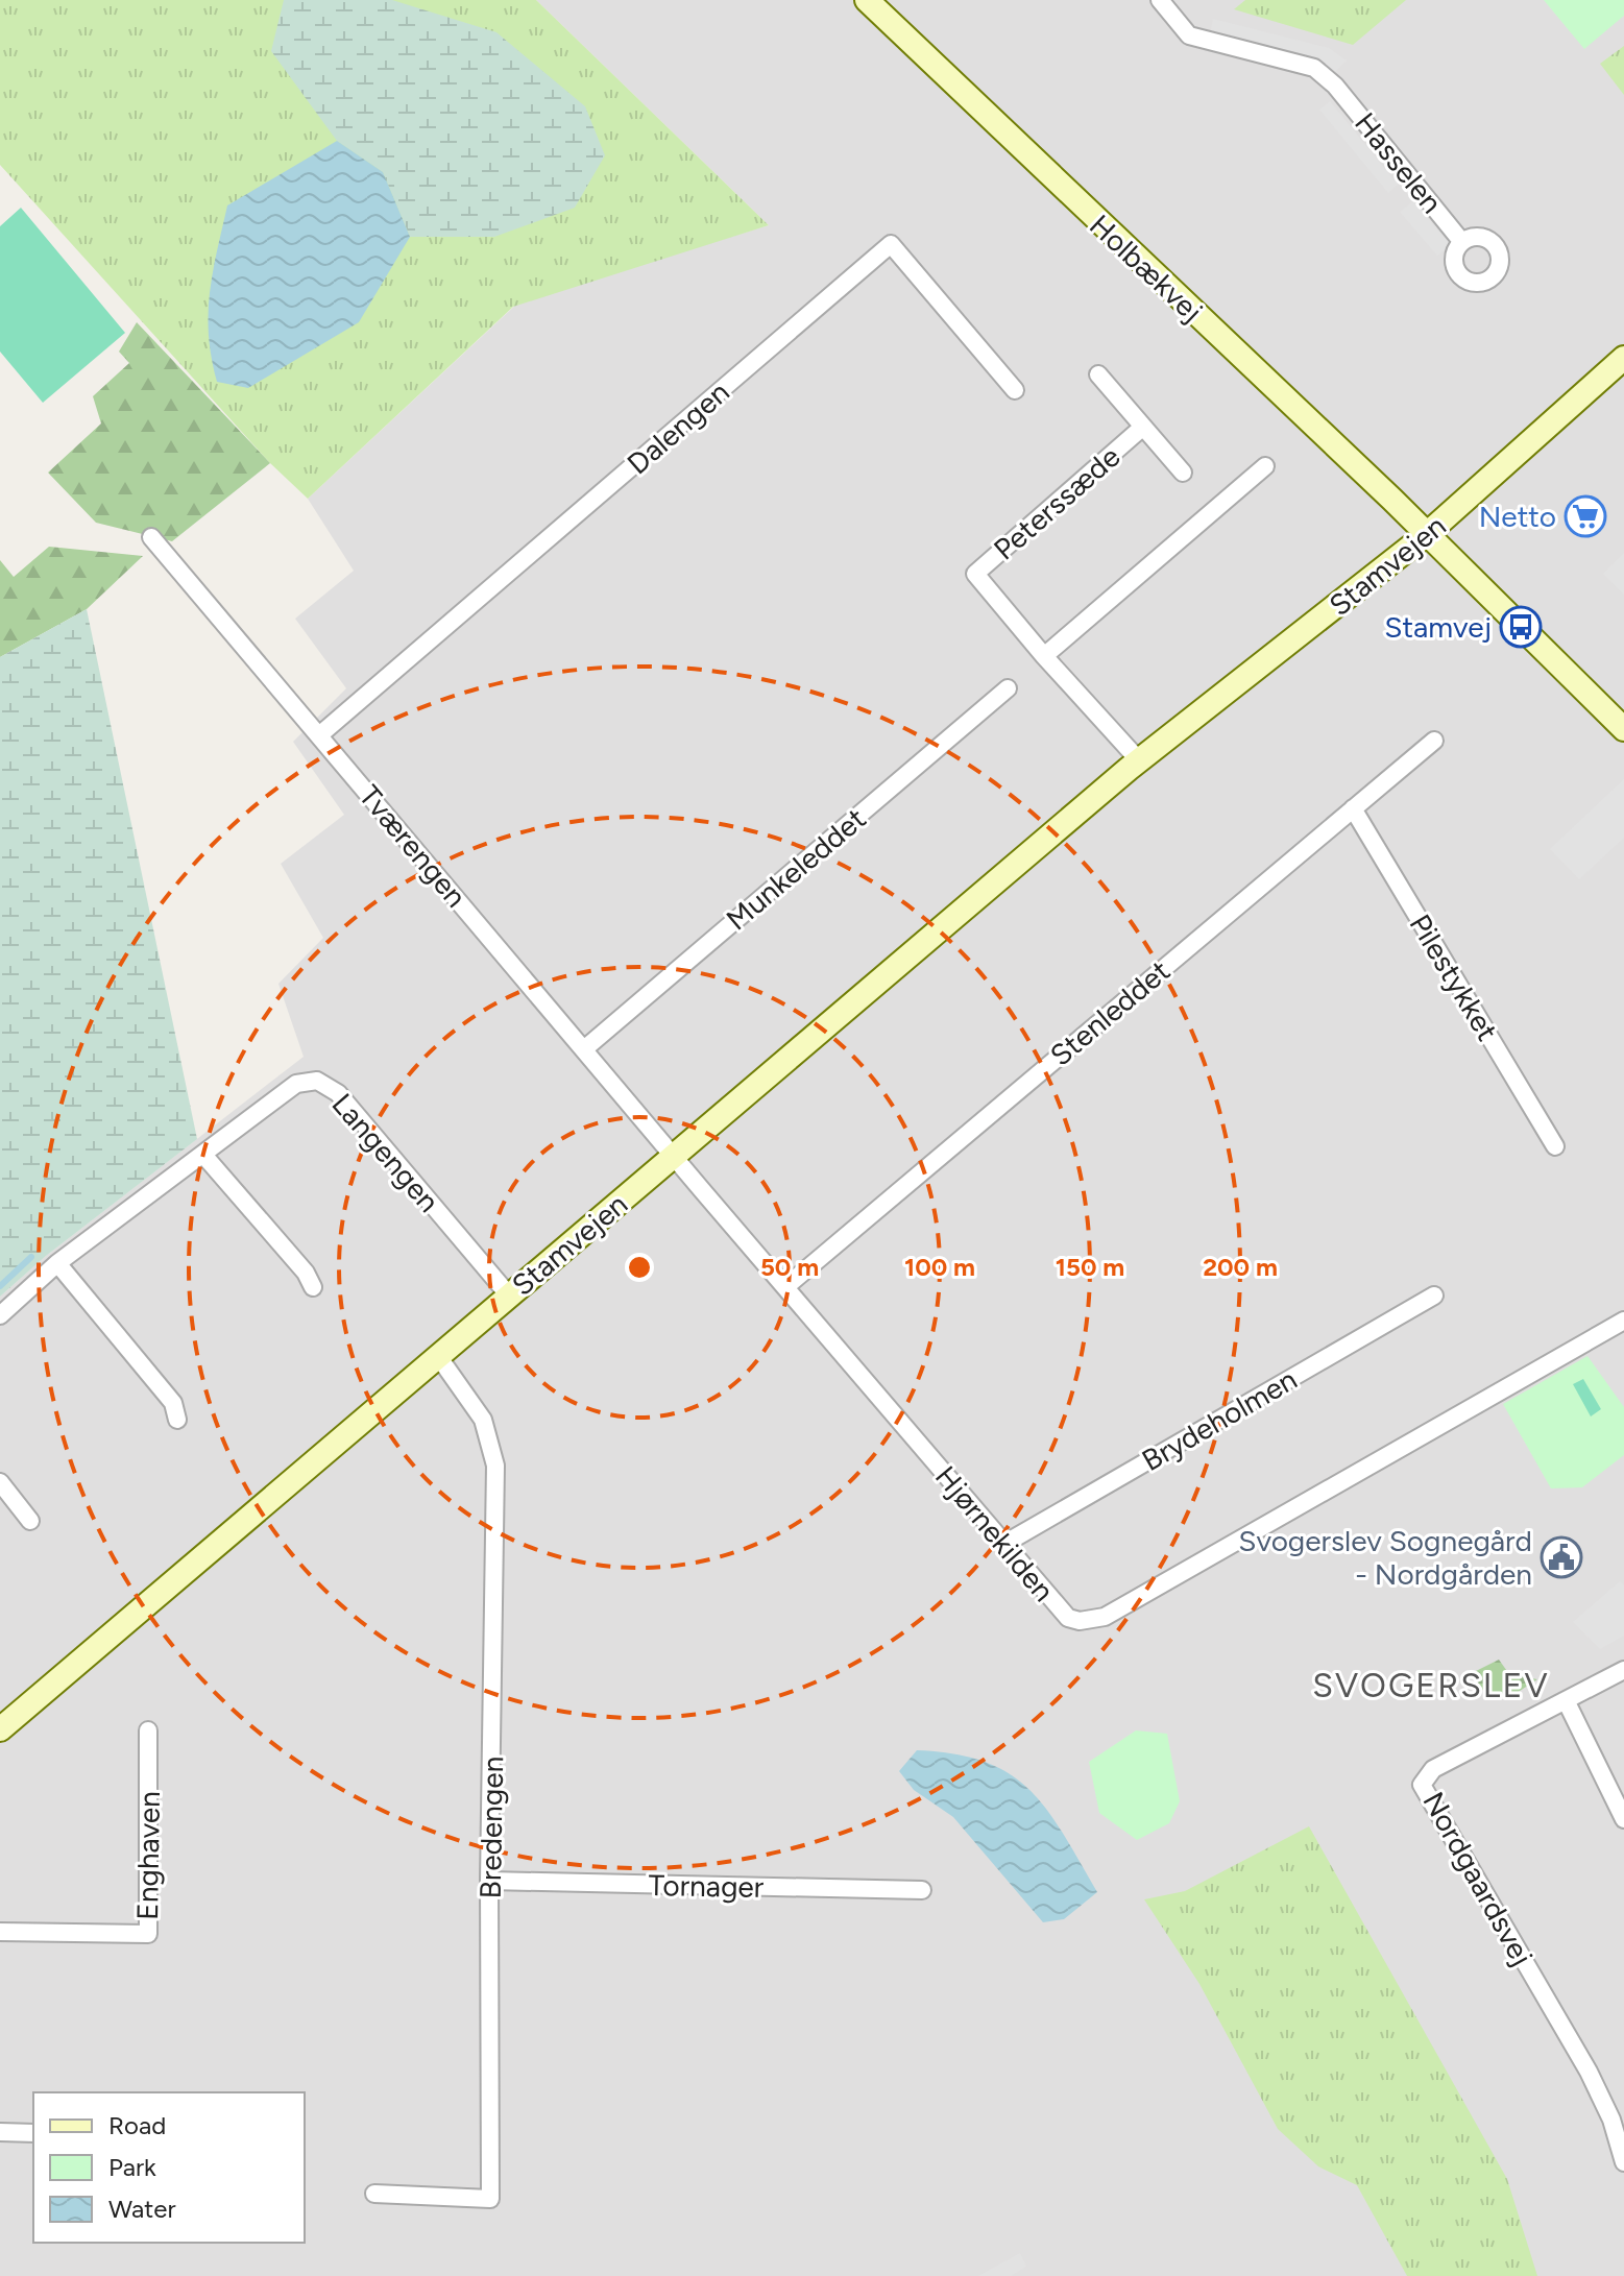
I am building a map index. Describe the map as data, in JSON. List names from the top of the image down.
{
  "streets": {
    "street": [
      "Hasselen",
      "Holbækvej",
      "Dalengen",
      "Peterssæde",
      "Stamvejen",
      "Tværengen",
      "Munkeleddet",
      "Pilestykket",
      "Stenleddet",
      "Langengen",
      "Brydeholmen",
      "Hjørnekilden",
      "Bredengen",
      "Enghaven",
      "Nordgaardsvej",
      "Tornager"
    ]
  },
  "crossings": [
    ["Holbækvej", "Stamvejen"],
    ["Dalengen", "Tværengen"],
    ["Stamvejen", "Tværengen"],
    ["Stamvejen", "Langengen"],
    ["Stamvejen", "Hjørnekilden"],
    ["Stamvejen", "Bredengen"],
    ["Tværengen", "Munkeleddet"],
    ["Tværengen", "Hjørnekilden"],
    ["Pilestykket", "Stenleddet"],
    ["Stenleddet", "Hjørnekilden"],
    ["Brydeholmen", "Hjørnekilden"],
    ["Bredengen", "Tornager"]
  ],
  "districts": ["SVOGERSLEV"],
  "places": {
    "supermarket": ["Netto"],
    "bus stop": ["Stamvej"],
    "public building": ["Svogerslev Sognegård - Nordgården"]
  },
  "legend": ["Road", "Park", "Water"],
  "rings": [
    "50 m",
    "100 m",
    "150 m",
    "200 m"
  ]
}
